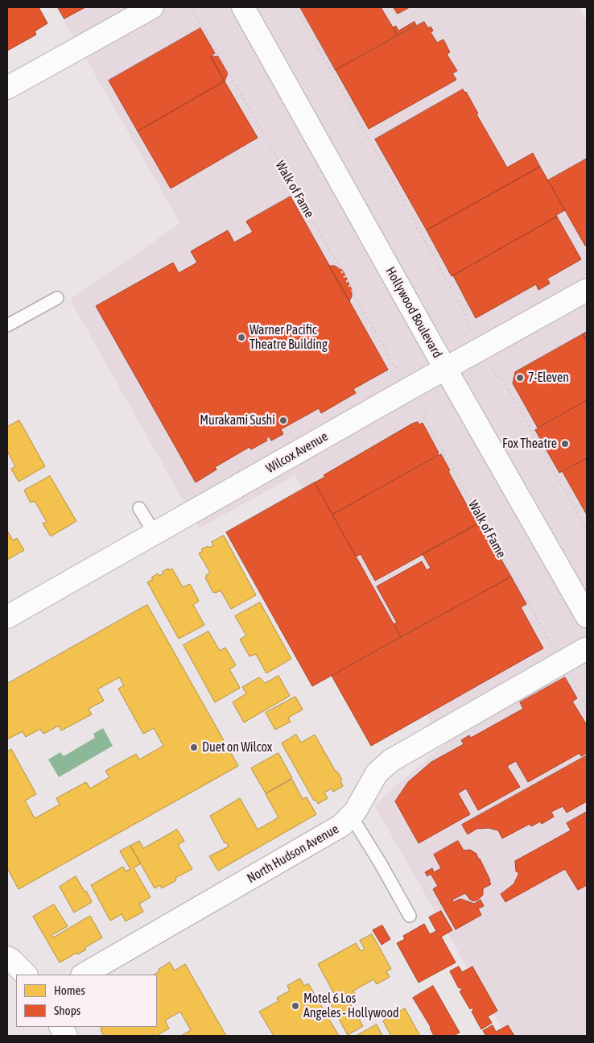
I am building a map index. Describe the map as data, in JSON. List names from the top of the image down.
{
  "streets": {
    "street": ["Hollywood Boulevard", "Wilcox Avenue", "North Hudson Avenue"],
    "path": ["Walk of Fame"]
  },
  "crossings": [
    ["Hollywood Boulevard", "Wilcox Avenue"]
  ],
  "places": [
    "Warner Pacific Theatre Building",
    "7-Eleven",
    "Murakami Sushi",
    "Fox Theatre",
    "Duet on Wilcox",
    "Motel 6 Los Angeles - Hollywood"
  ],
  "legend": ["Homes", "Shops"]
}
